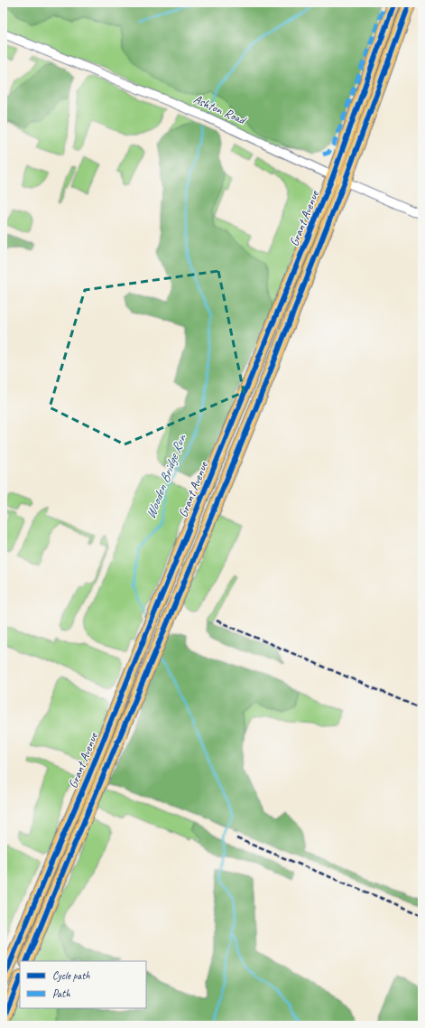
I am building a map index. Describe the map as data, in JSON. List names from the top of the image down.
{
  "streets": {
    "main road": ["Grant Avenue"],
    "street": ["Ashton Road"]
  },
  "crossings": [
    ["Ashton Road", "Grant Avenue"]
  ],
  "water": ["Wooden Bridge Run"],
  "legend": ["Cycle path", "Path"]
}
